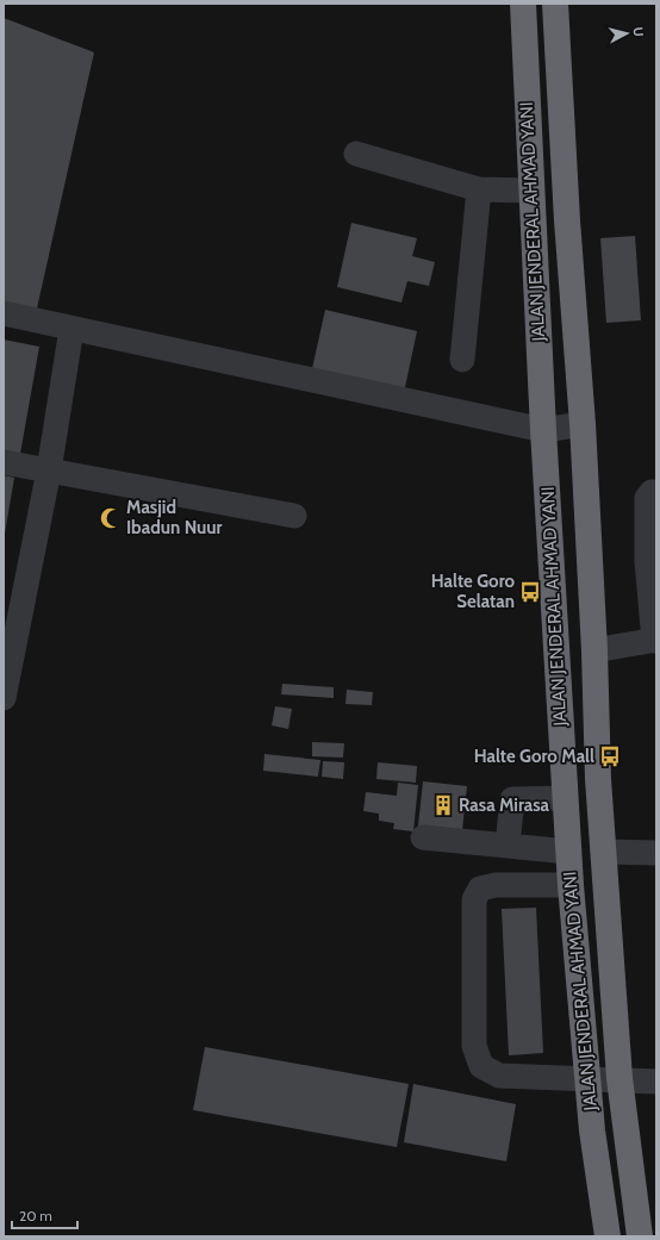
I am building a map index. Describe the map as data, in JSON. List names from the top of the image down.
{
  "streets": {
    "highway": ["JALAN JENDERAL AHMAD YANI"]
  },
  "places": {
    "mosque": ["Masjid Ibadun Nuur"],
    "bus stop": ["Halte Goro Selatan", "Halte Goro Mall"],
    "building": ["Rasa Mirasa"]
  },
  "scale_bar": "20 m",
  "north": "right"
}
